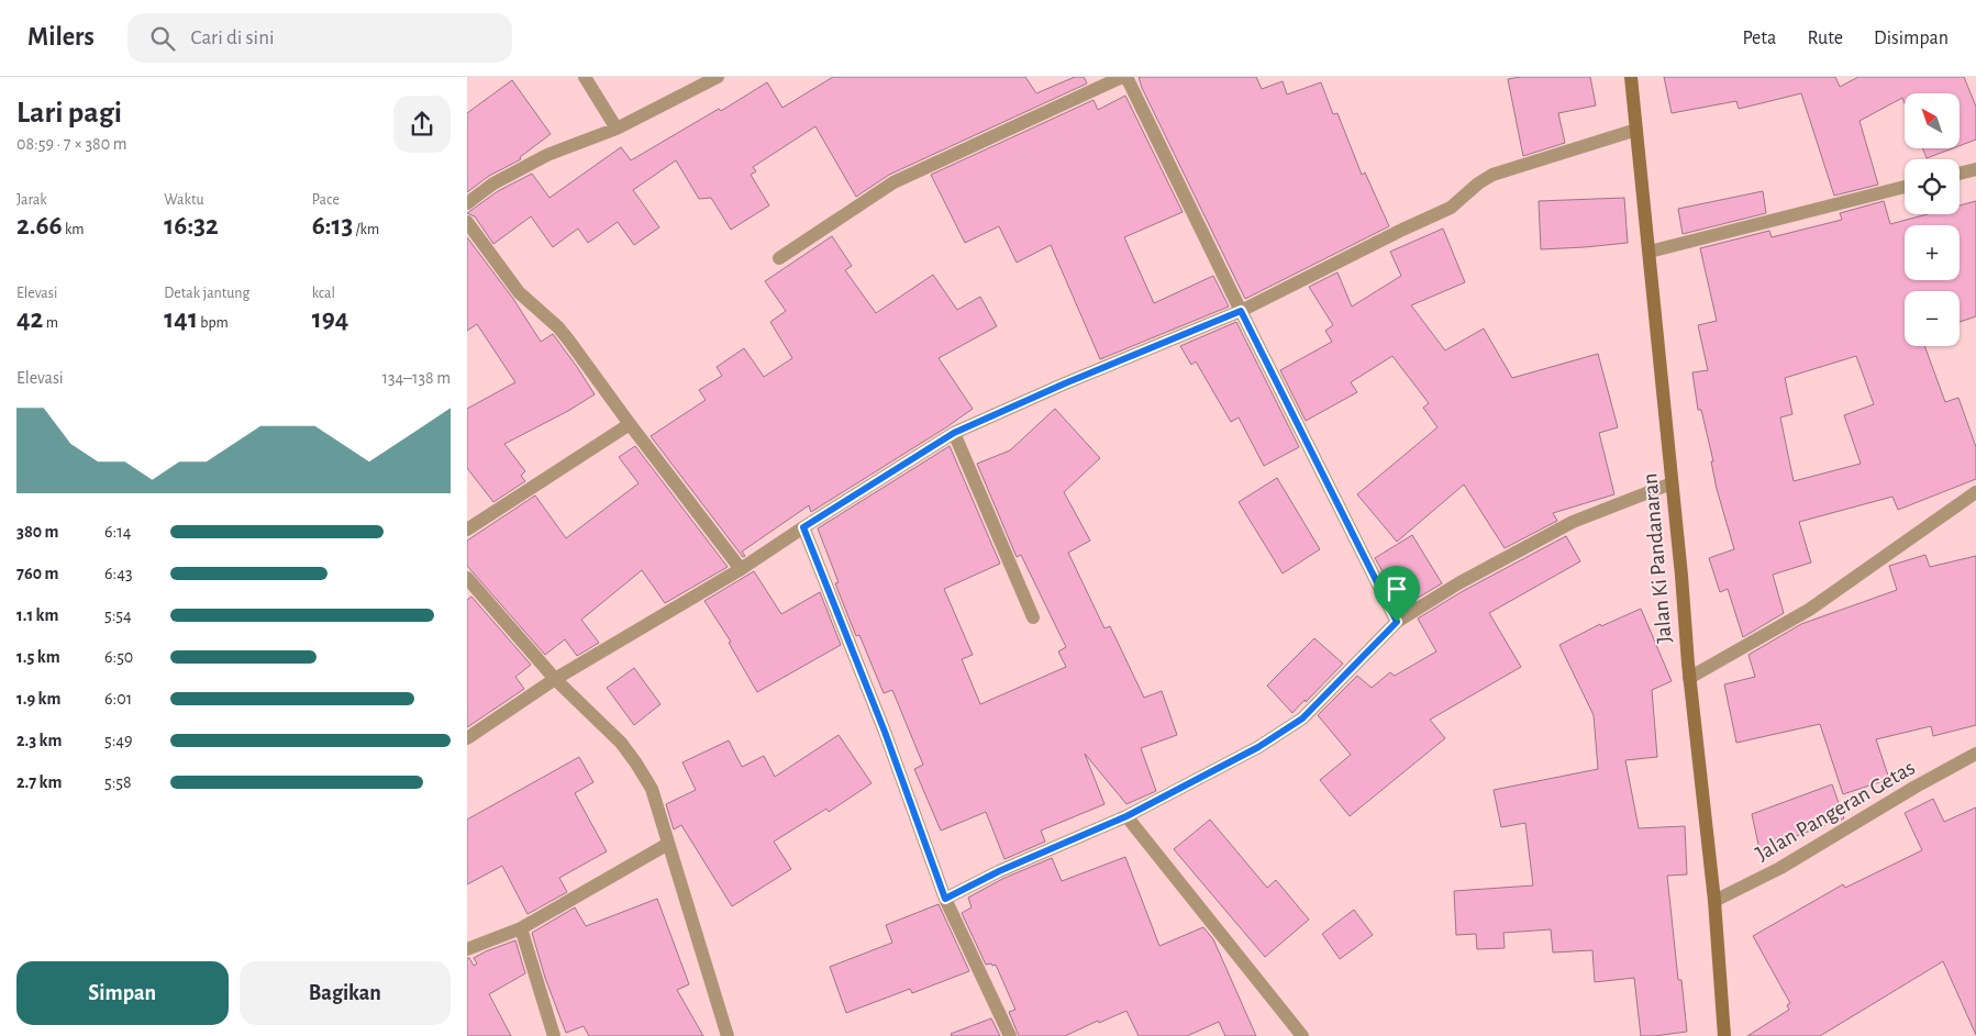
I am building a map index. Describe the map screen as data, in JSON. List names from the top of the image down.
{
  "streets": {
    "main road": ["Jalan Ki Pandanaran"],
    "street": ["Jalan Pangeran Getas"]
  },
  "crossings": [
    ["Jalan Ki Pandanaran", "Jalan Pangeran Getas"]
  ],
  "north": "top left",
  "page": {
    "header": "Milers",
    "search": "Cari di sini",
    "nav": ["Peta", "Rute", "Disimpan"],
    "heading": ["Lari pagi", "08:59 · 7 × 380 m"],
    "map_buttons": ["+", "−"],
    "stats": [
      ["Jarak", "2.66 km"],
      ["Waktu", "16:32"],
      ["Pace", "6:13 /km"],
      ["Elevasi", "42 m"],
      ["Detak jantung", "141 bpm"],
      ["kcal", "194"]
    ],
    "chart": ["Elevasi", "134–138 m"],
    "list": [
      {
        "name": "380 m",
        "note": "6:14"
      },
      {
        "name": "760 m",
        "note": "6:43"
      },
      {
        "name": "1.1 km",
        "note": "5:54"
      },
      {
        "name": "1.5 km",
        "note": "6:50"
      },
      {
        "name": "1.9 km",
        "note": "6:01"
      },
      {
        "name": "2.3 km",
        "note": "5:49"
      },
      {
        "name": "2.7 km",
        "note": "5:58"
      }
    ],
    "buttons": ["Simpan", "Bagikan"]
  }
}
